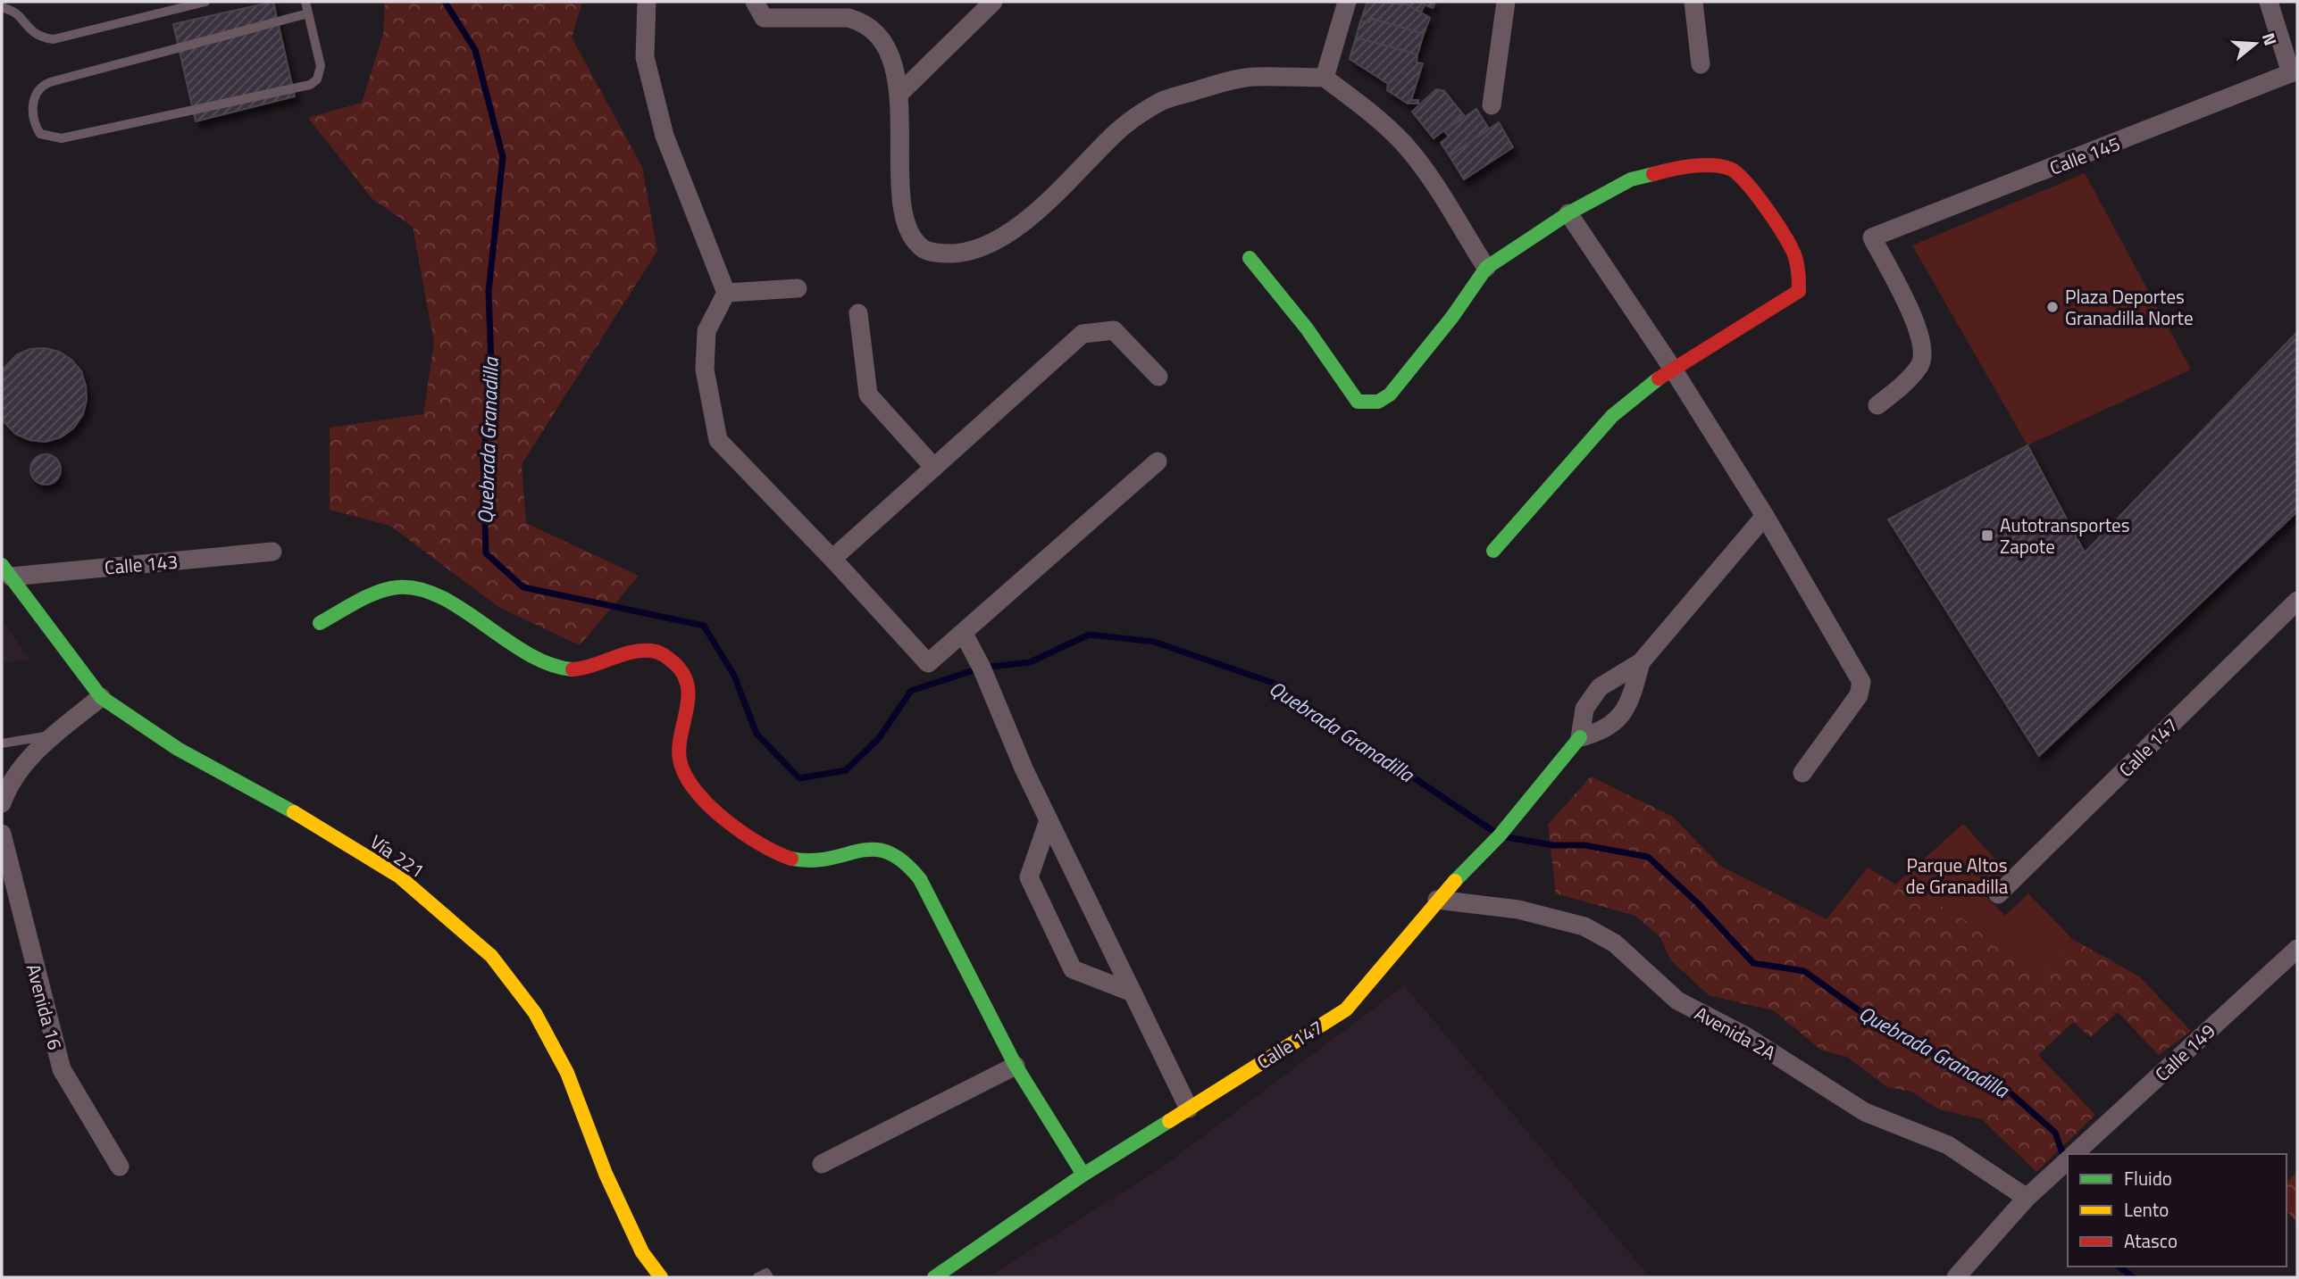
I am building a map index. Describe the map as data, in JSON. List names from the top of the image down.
{
  "streets": {
    "street": [
      "Calle 145",
      "Calle 143",
      "Calle 147",
      "Vía 221",
      "Avenida 16",
      "Avenida 2A",
      "Calle 149"
    ]
  },
  "crossings": [
    ["Calle 143", "Vía 221"],
    ["Calle 147", "Avenida 2A"],
    ["Avenida 2A", "Calle 149"]
  ],
  "water": ["Quebrada Granadilla"],
  "parks": ["Parque Altos de Granadilla"],
  "places": {
    "other": ["Plaza Deportes Granadilla Norte"],
    "transit": ["Autotransportes Zapote"]
  },
  "legend": ["Fluido", "Lento", "Atasco"],
  "north": "right"
}
